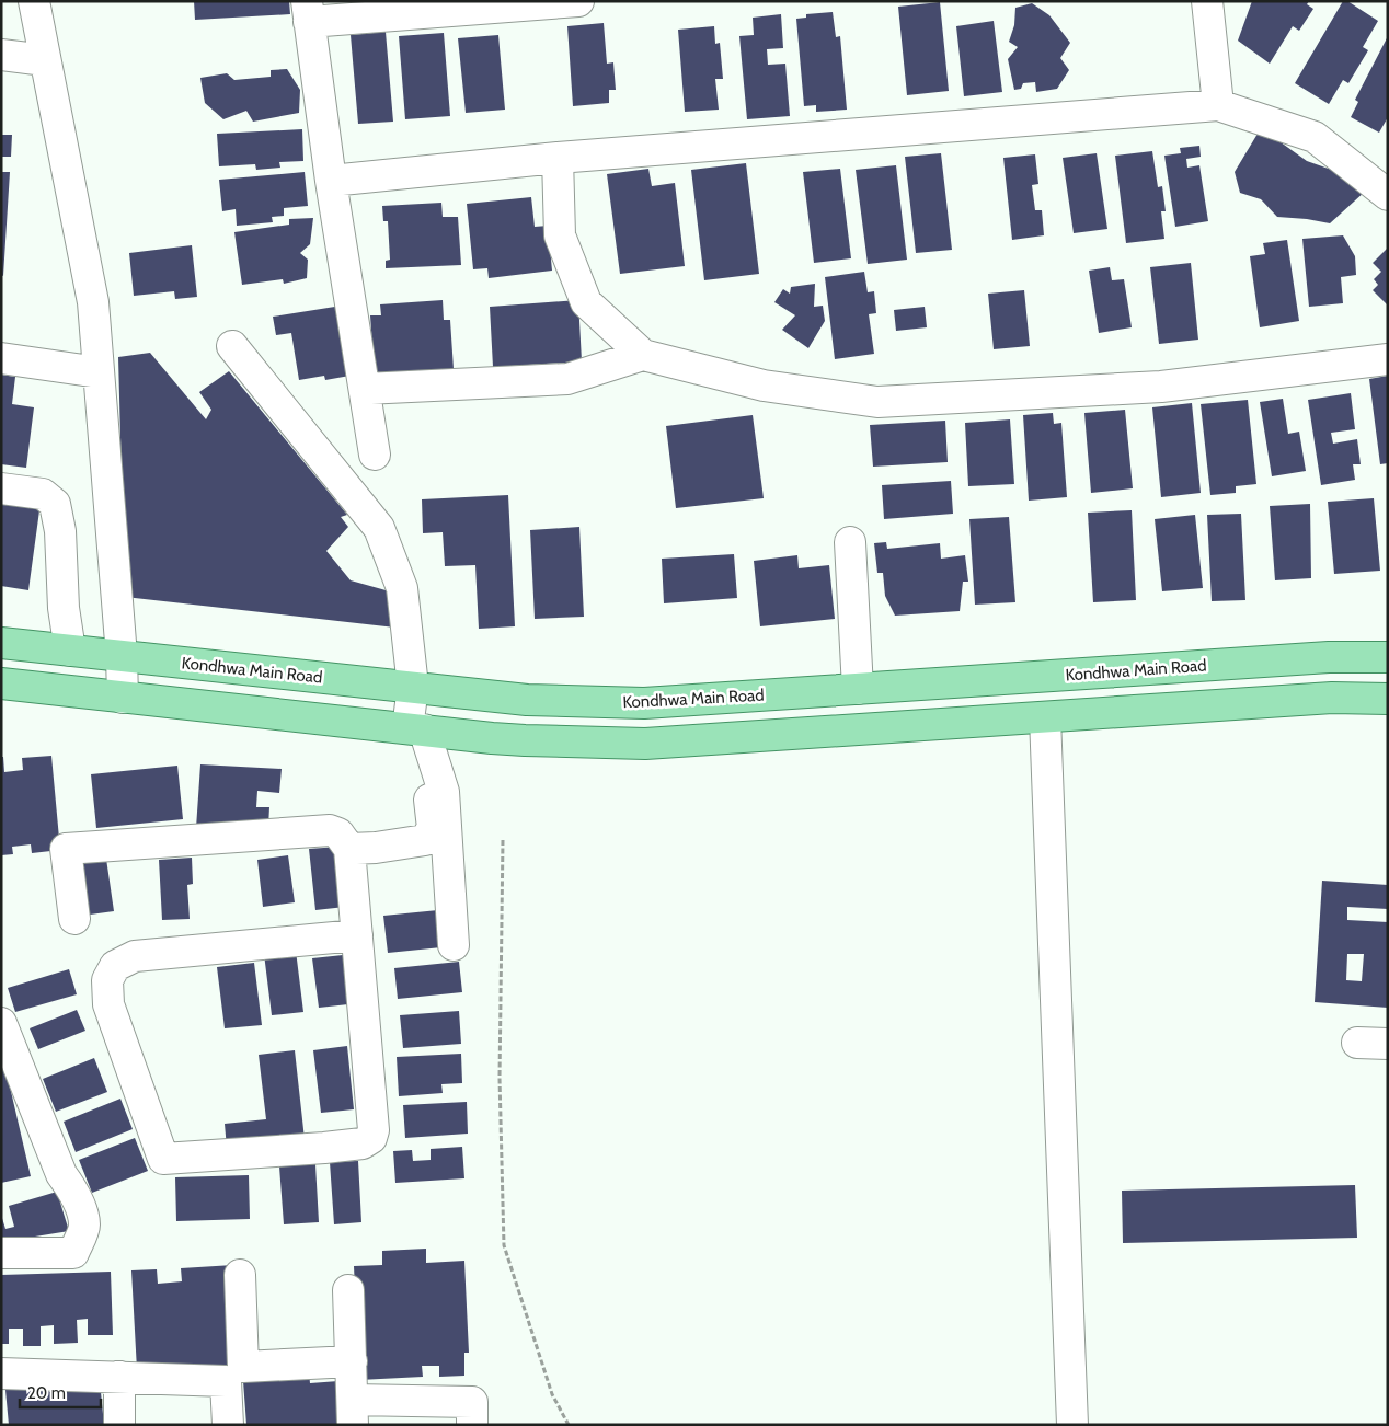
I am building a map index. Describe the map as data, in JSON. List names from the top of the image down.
{
  "streets": {
    "main road": ["Kondhwa Main Road"]
  },
  "scale_bar": "20 m"
}
